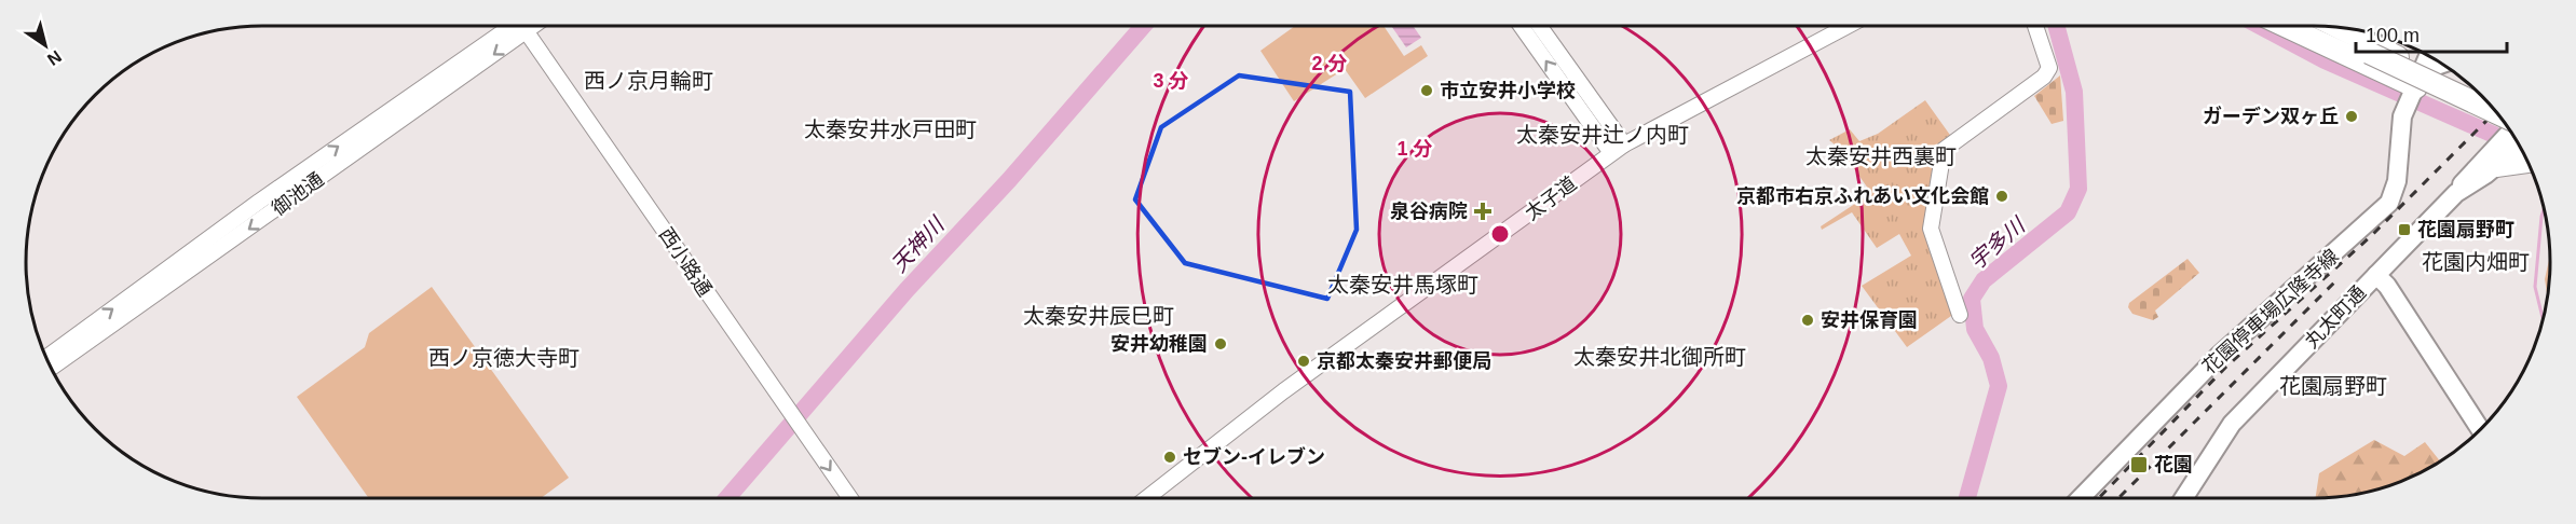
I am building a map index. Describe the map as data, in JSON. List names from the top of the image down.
{
  "streets": {
    "main road": ["花園停車場広隆寺線", "丸太町通"],
    "street": ["御池通", "太子道", "西小路通"]
  },
  "one_way": ["西小路通"],
  "districts": [
    "西ノ京月輪町",
    "太秦安井水戸田町",
    "太秦安井辻ノ内町",
    "太秦安井西裏町",
    "花園内畑町",
    "太秦安井馬塚町",
    "太秦安井辰巳町",
    "太秦安井北御所町",
    "西ノ京徳大寺町",
    "花園扇野町"
  ],
  "water": ["宇多川", "天神川"],
  "places": {
    "other": [
      "市立安井小学校",
      "ガーデン双ヶ丘",
      "京都市右京ふれあい文化会館",
      "安井保育園",
      "安井幼稚園",
      "京都太秦安井郵便局",
      "セブン-イレブン"
    ],
    "health": ["泉谷病院"],
    "transit": ["花園扇野町", "花園"]
  },
  "scale_bar": "100 m",
  "north": "bottom right",
  "rings": ["2 分", "3 分", "1 分"]
}
